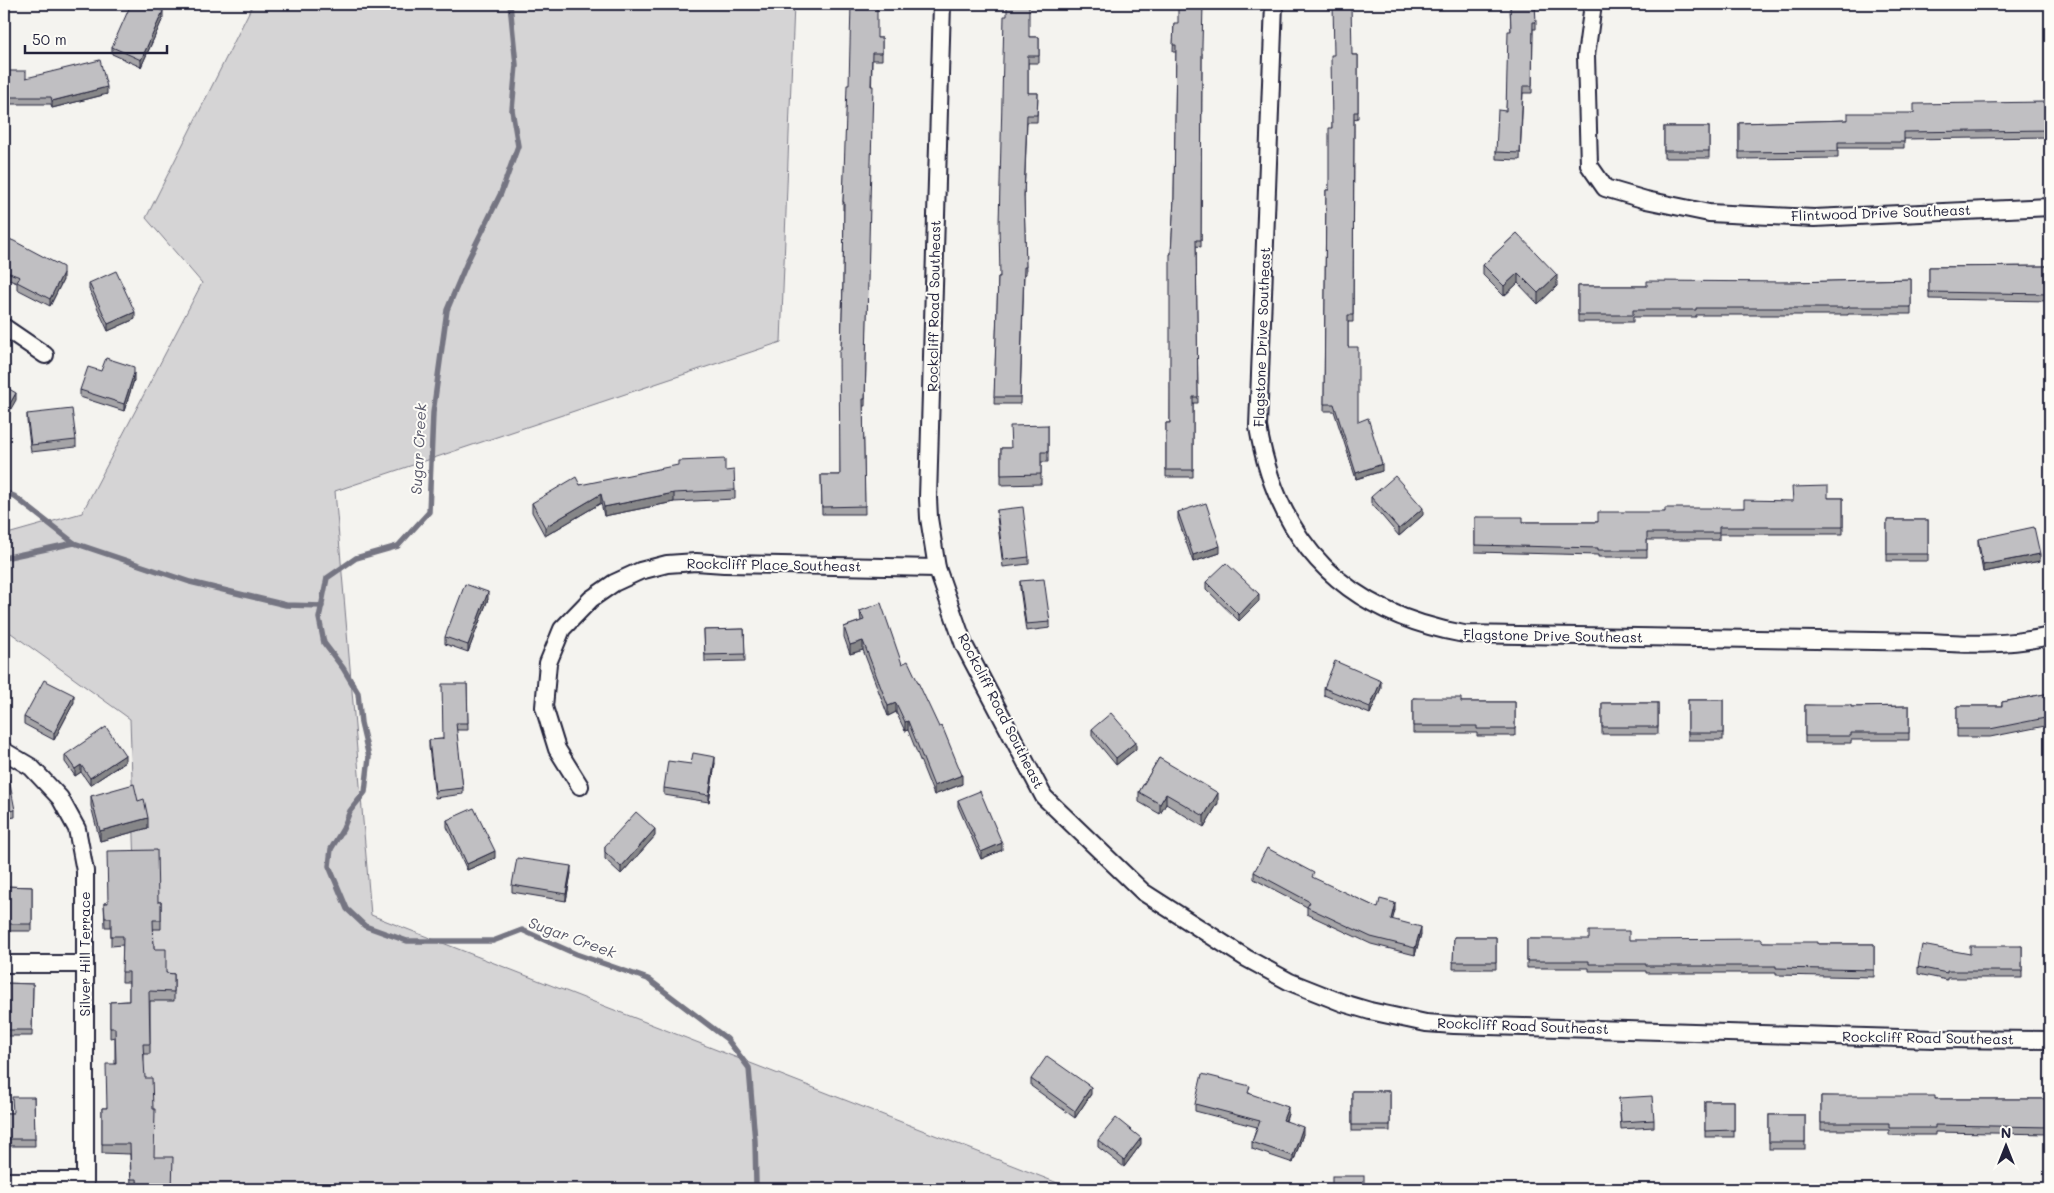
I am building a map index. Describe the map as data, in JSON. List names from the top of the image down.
{
  "streets": {
    "street": [
      "Flintwood Drive Southeast",
      "Rockcliff Road Southeast",
      "Flagstone Drive Southeast",
      "Rockcliff Place Southeast",
      "Silver Hill Terrace"
    ]
  },
  "crossings": [
    ["Rockcliff Road Southeast", "Rockcliff Place Southeast"]
  ],
  "water": ["Sugar Creek"],
  "scale_bar": "50 m",
  "north": "top"
}
